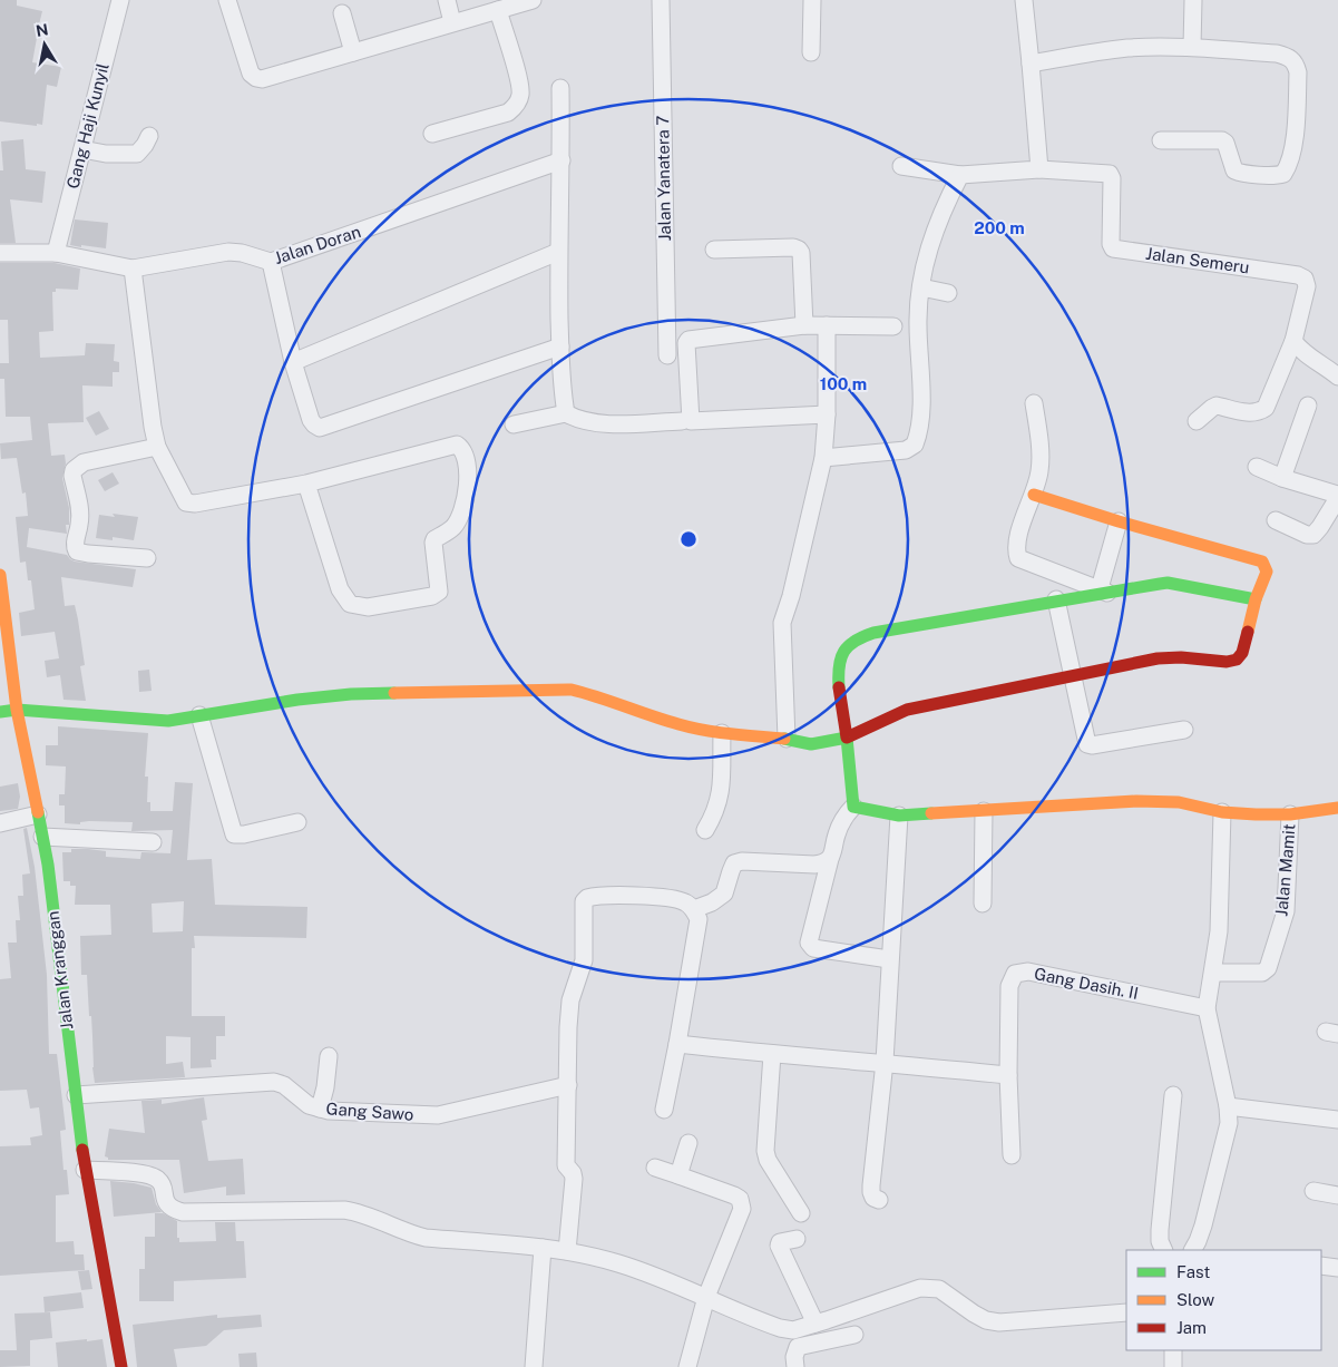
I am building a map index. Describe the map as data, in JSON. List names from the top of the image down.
{
  "streets": {
    "street": [
      "Gang Haji Kunyil",
      "Jalan Yanatera 7",
      "Jalan Doran",
      "Jalan Semeru",
      "Jalan Mamit",
      "Jalan Kranggan",
      "Gang Dasih. II",
      "Gang Sawo"
    ]
  },
  "crossings": [
    ["Gang Haji Kunyil", "Jalan Doran"],
    ["Jalan Kranggan", "Gang Sawo"]
  ],
  "legend": ["Fast", "Slow", "Jam"],
  "north": "top",
  "rings": ["200 m", "100 m"]
}
